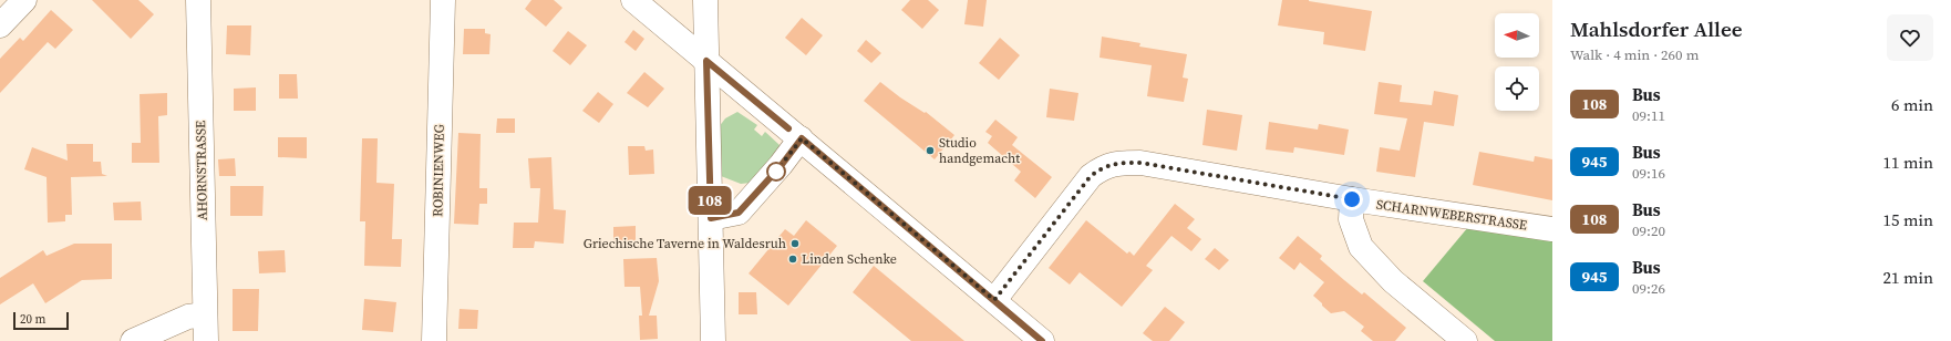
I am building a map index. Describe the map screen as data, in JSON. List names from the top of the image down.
{
  "streets": {
    "street": ["AHORNSTRASSE", "ROBINIENWEG", "SCHARNWEBERSTRASSE"]
  },
  "places": ["Studio handgemacht", "Griechische Taverne in Waldesruh", "Linden Schenke"],
  "lines": ["bus line 108"],
  "scale_bar": "20 m",
  "north": "left",
  "page": {
    "on_map": "108",
    "heading": ["Mahlsdorfer Allee", "Walk · 4 min · 260 m"],
    "list": [
      {
        "mark": "108",
        "name": "Bus",
        "note": "09:11",
        "value": "6 min"
      },
      {
        "mark": "945",
        "name": "Bus",
        "note": "09:16",
        "value": "11 min"
      },
      {
        "mark": "108",
        "name": "Bus",
        "note": "09:20",
        "value": "15 min"
      },
      {
        "mark": "945",
        "name": "Bus",
        "note": "09:26",
        "value": "21 min"
      }
    ],
    "scale": "20 m"
  }
}
